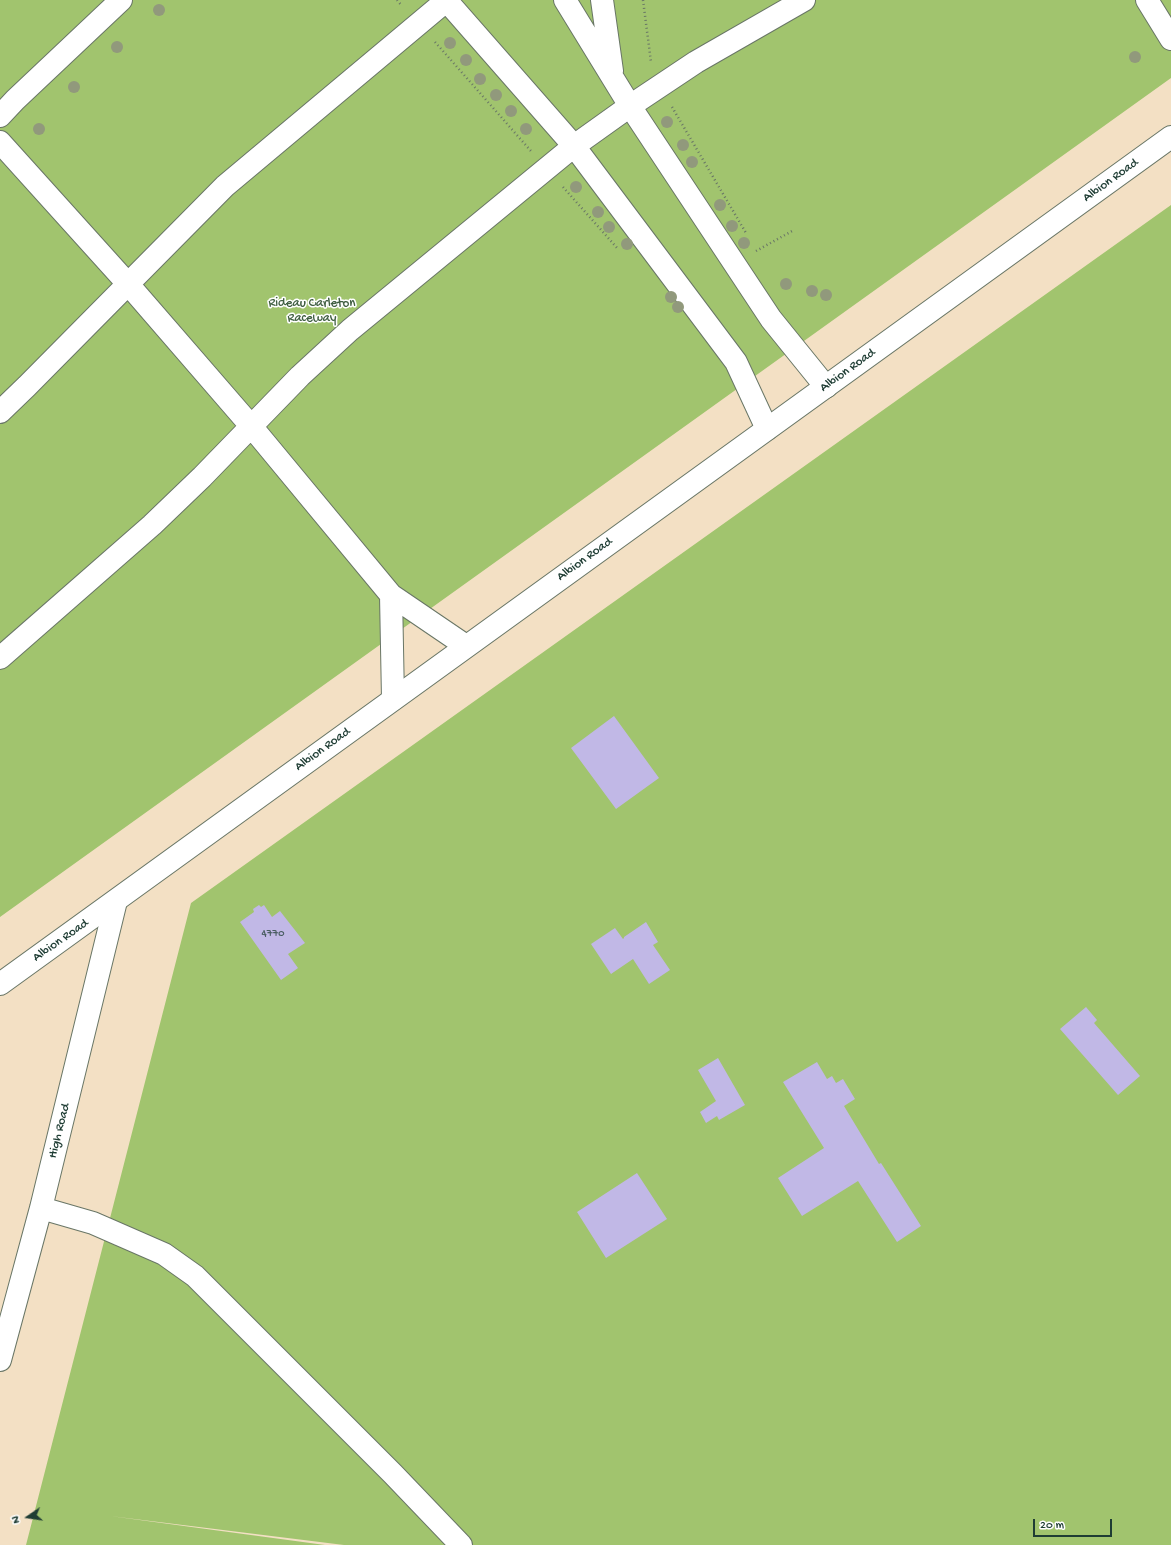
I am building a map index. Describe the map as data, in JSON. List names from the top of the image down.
{
  "streets": {
    "main road": ["Albion Road", "High Road"]
  },
  "crossings": [
    ["Albion Road", "High Road"]
  ],
  "parks": ["Rideau Carleton Raceway"],
  "house_numbers": ["4770"],
  "scale_bar": "20 m",
  "north": "left"
}
